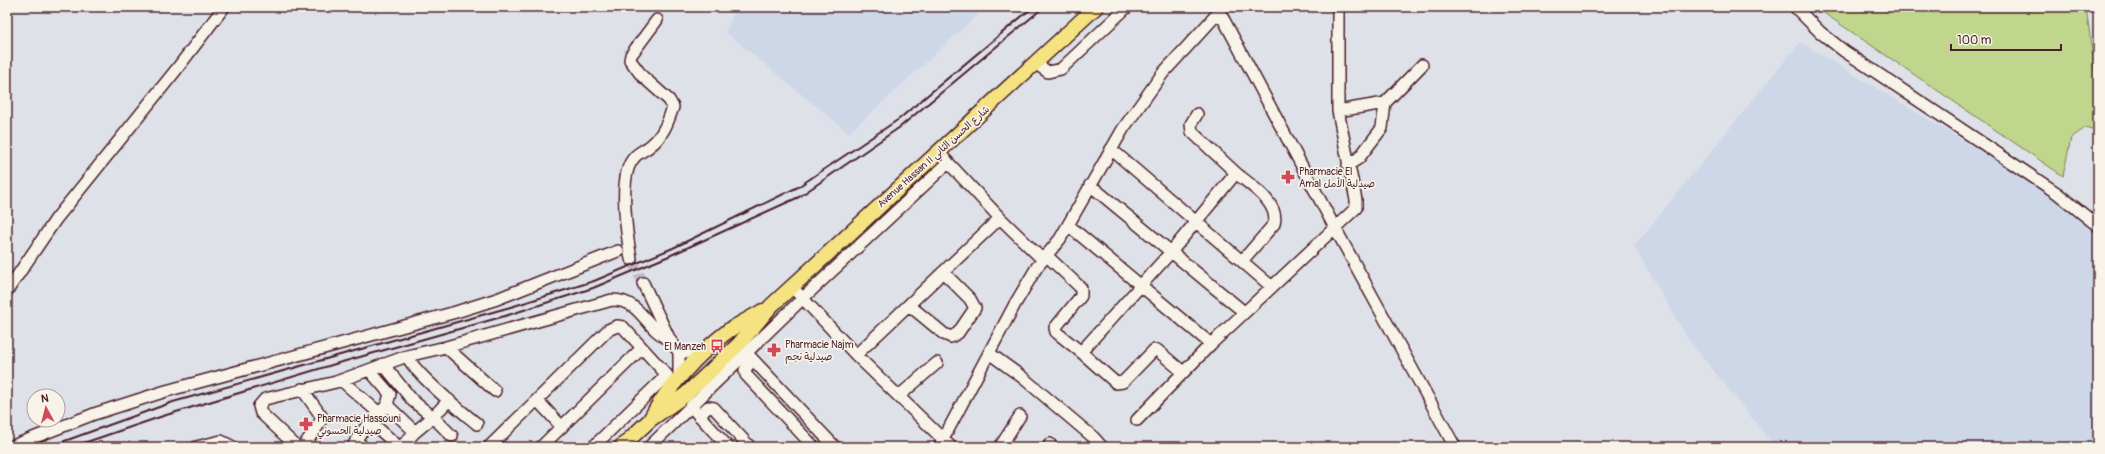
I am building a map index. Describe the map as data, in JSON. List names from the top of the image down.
{
  "streets": {
    "main road": ["Avenue Hassan II شارع الحسن الثاني"]
  },
  "places": {
    "pharmacy": ["Pharmacie El Amal صيدلية الأمل", "Pharmacie Najm صيدلية نجم", "Pharmacie Hassouni صيدلية الحسوني"],
    "bus stop": ["El Manzeh"]
  },
  "scale_bar": "100 m",
  "north": "top"
}
